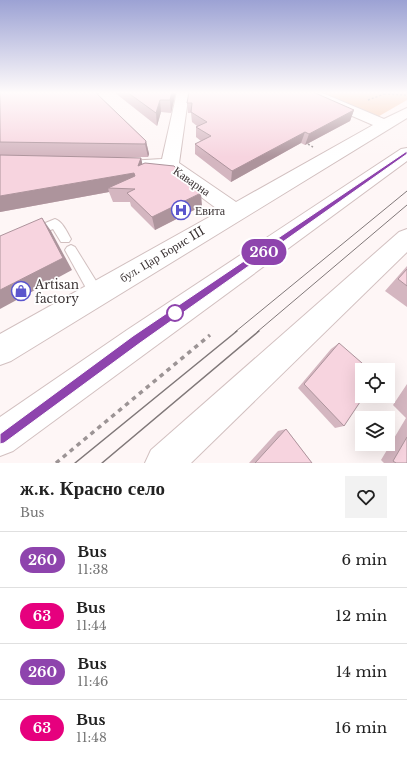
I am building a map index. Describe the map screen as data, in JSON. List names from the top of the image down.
{
  "streets": {
    "street": ["Каварна", "бул. Цар Борис III"]
  },
  "crossings": [
    ["Каварна", "бул. Цар Борис III"]
  ],
  "places": {
    "hospital": ["Евита"],
    "shop": ["Artisan factory"]
  },
  "lines": ["bus line 260"],
  "page": {
    "on_map": "260",
    "heading": ["ж.к. Красно село", "Bus"],
    "list": [
      {
        "mark": "260",
        "name": "Bus",
        "note": "11:38",
        "value": "6 min"
      },
      {
        "mark": "63",
        "name": "Bus",
        "note": "11:44",
        "value": "12 min"
      },
      {
        "mark": "260",
        "name": "Bus",
        "note": "11:46",
        "value": "14 min"
      },
      {
        "mark": "63",
        "name": "Bus",
        "note": "11:48",
        "value": "16 min"
      }
    ]
  }
}
